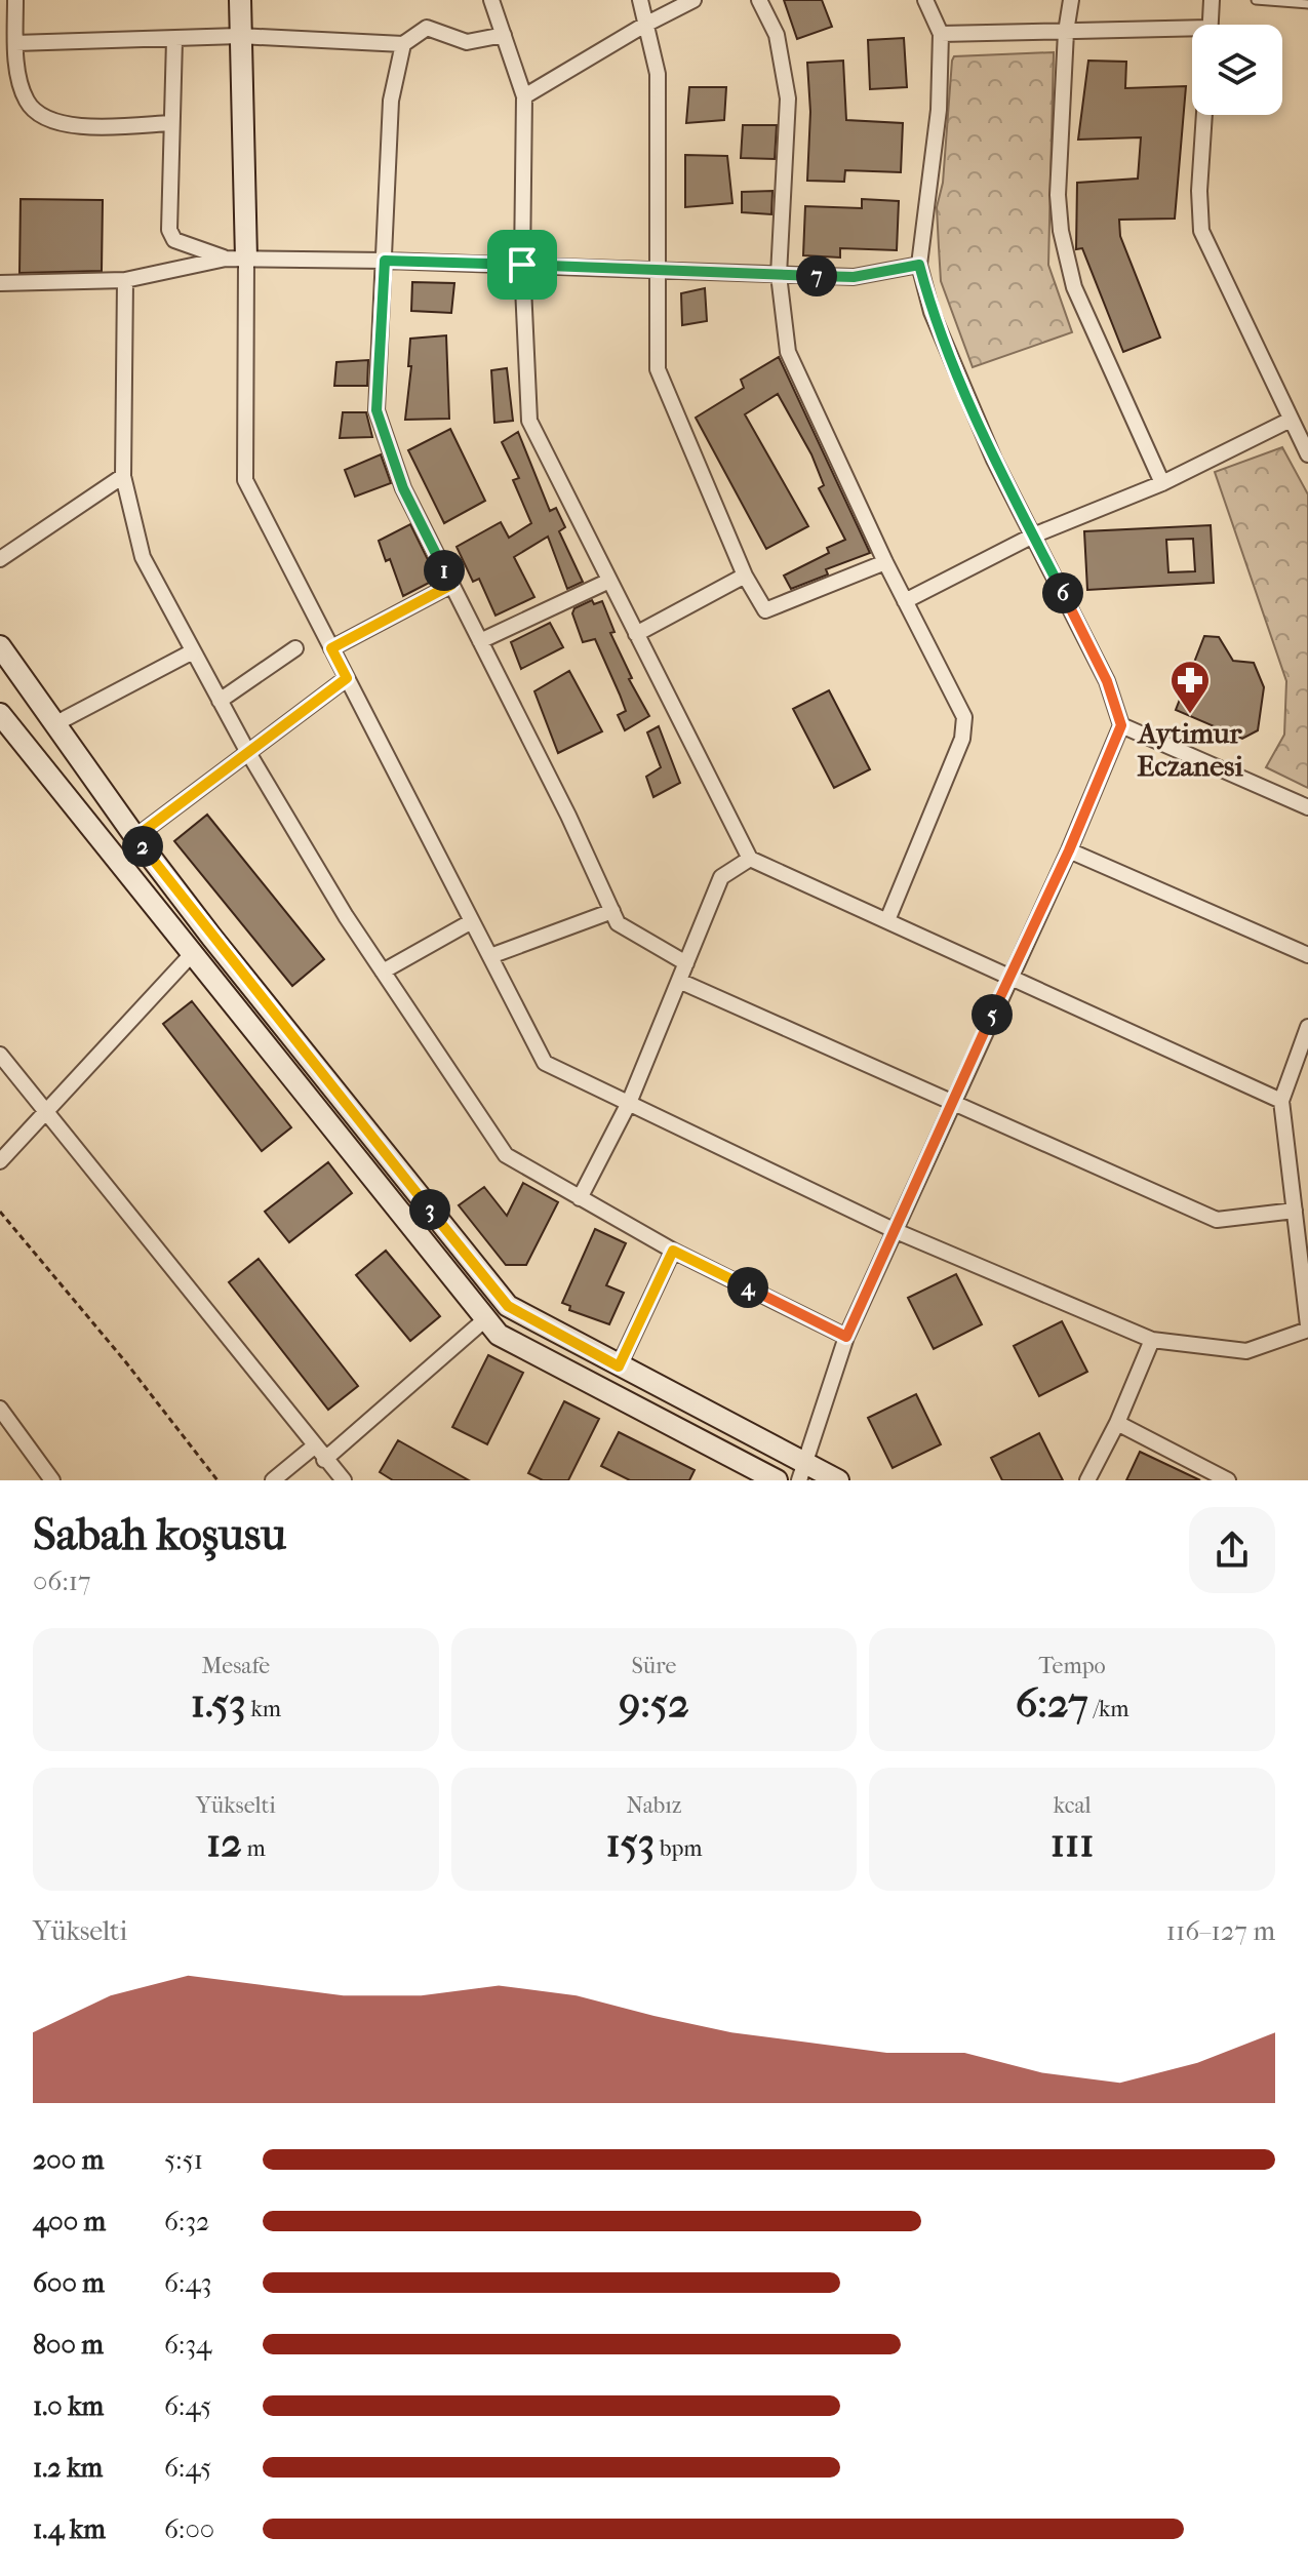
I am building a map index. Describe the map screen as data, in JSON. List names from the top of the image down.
{
  "places": {
    "pharmacy": ["Aytimur Eczanesi"]
  },
  "page": {
    "pins": [
      "7",
      "1",
      "6",
      "2",
      "5",
      "3",
      "4"
    ],
    "heading": ["Sabah koşusu", "06:17"],
    "stats": [
      ["Mesafe", "1.53 km"],
      ["Süre", "9:52"],
      ["Tempo", "6:27 /km"],
      ["Yükselti", "12 m"],
      ["Nabız", "153 bpm"],
      ["kcal", "111"]
    ],
    "chart": ["Yükselti", "116–127 m"],
    "list": [
      {
        "name": "200 m",
        "note": "5:51"
      },
      {
        "name": "400 m",
        "note": "6:32"
      },
      {
        "name": "600 m",
        "note": "6:43"
      },
      {
        "name": "800 m",
        "note": "6:34"
      },
      {
        "name": "1.0 km",
        "note": "6:45"
      },
      {
        "name": "1.2 km",
        "note": "6:45"
      },
      {
        "name": "1.4 km",
        "note": "6:00"
      }
    ]
  }
}
